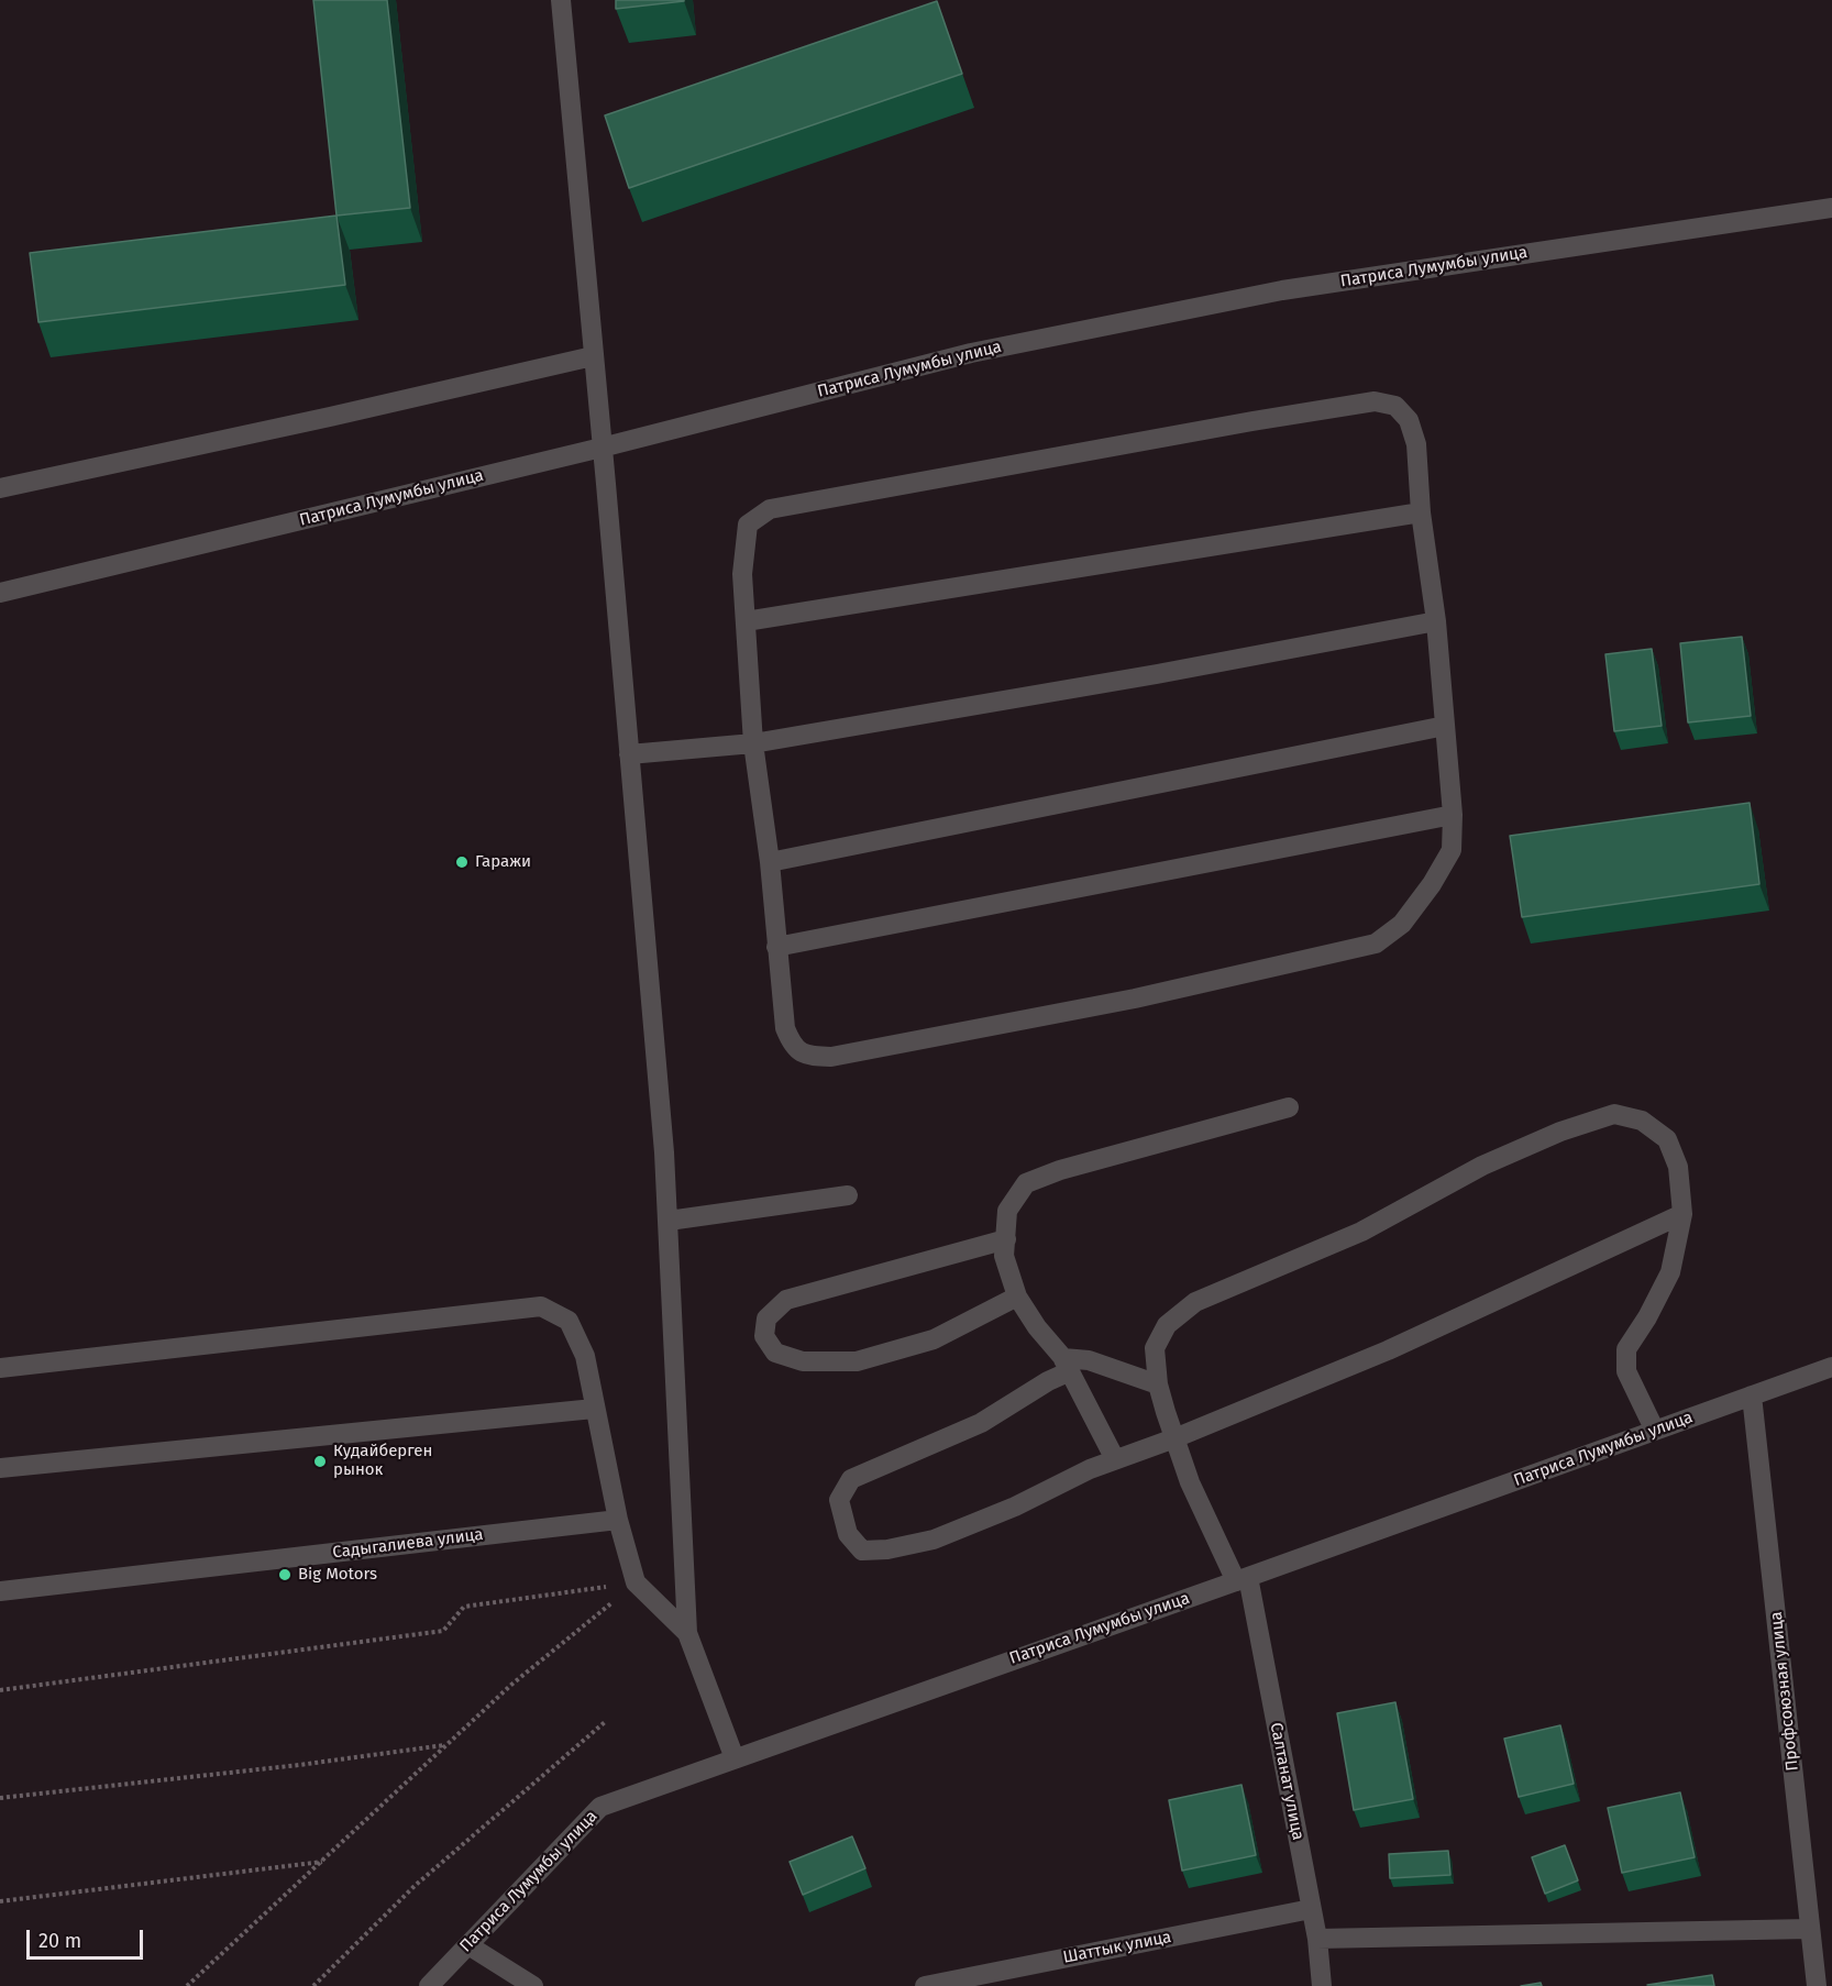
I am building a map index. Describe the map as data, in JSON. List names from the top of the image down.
{
  "streets": {
    "street": [
      "Патриса Лумумбы улица",
      "Садыгалиева улица",
      "Профсоюзная улица",
      "Салтанат улица",
      "Шаттык улица"
    ]
  },
  "crossings": [
    ["Патриса Лумумбы улица", "Профсоюзная улица"],
    ["Патриса Лумумбы улица", "Салтанат улица"],
    ["Салтанат улица", "Шаттык улица"]
  ],
  "places": ["Гаражи", "Кудайберген рынок", "Big Motors"],
  "scale_bar": "20 m"
}
